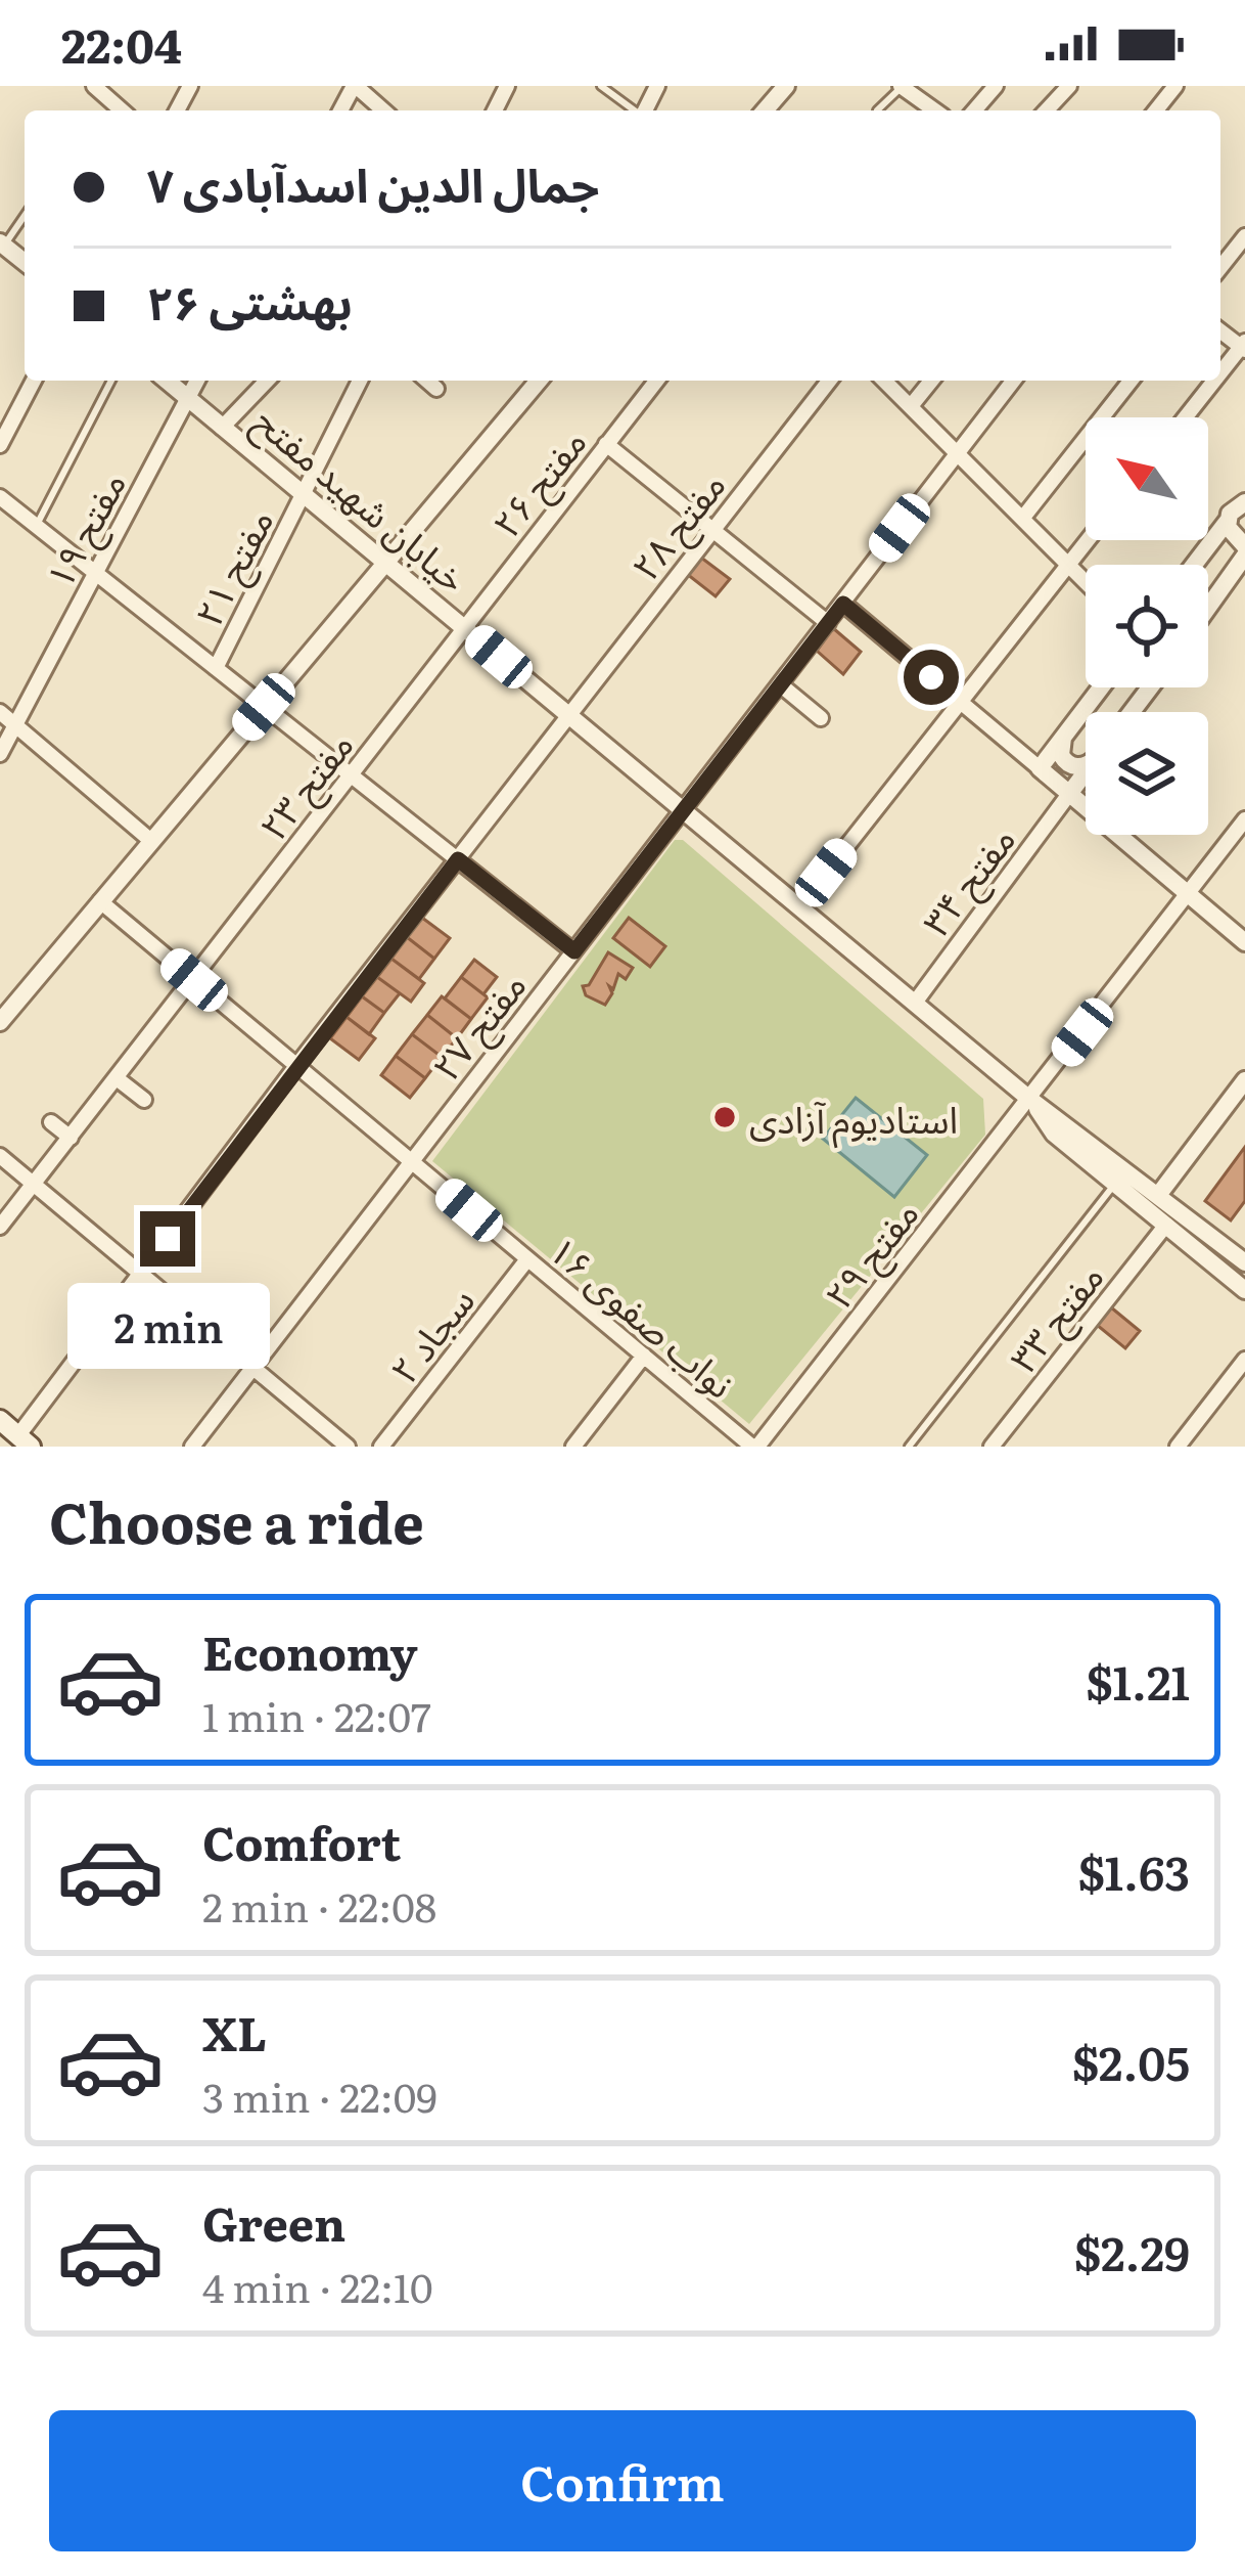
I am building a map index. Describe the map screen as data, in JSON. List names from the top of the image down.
{
  "streets": {
    "street": [
      "مفتح ۲۶",
      "خیابان شهید مفتح",
      "مفتح ۲۸",
      "مفتح ۱۹",
      "مفتح ۲۱",
      "مفتح ۲۳",
      "مفتح ۳۴",
      "مفتح ۲۷",
      "مفتح ۲۹",
      "نواب صفوی ۱۶",
      "مفتح ۳۳",
      "سجاد ۲"
    ]
  },
  "crossings": [
    ["مفتح ۲۶", "خیابان شهید مفتح"],
    ["مفتح ۲۶", "مفتح ۲۳"],
    ["خیابان شهید مفتح", "مفتح ۲۸"],
    ["خیابان شهید مفتح", "مفتح ۱۹"],
    ["خیابان شهید مفتح", "مفتح ۲۱"],
    ["خیابان شهید مفتح", "مفتح ۲۳"],
    ["خیابان شهید مفتح", "مفتح ۳۴"],
    ["خیابان شهید مفتح", "مفتح ۲۷"],
    ["خیابان شهید مفتح", "مفتح ۲۹"],
    ["خیابان شهید مفتح", "مفتح ۳۳"],
    ["مفتح ۲۸", "نواب صفوی ۱۶"],
    ["مفتح ۲۳", "نواب صفوی ۱۶"],
    ["مفتح ۲۷", "نواب صفوی ۱۶"],
    ["مفتح ۲۹", "نواب صفوی ۱۶"],
    ["نواب صفوی ۱۶", "سجاد ۲"]
  ],
  "places": ["استادیوم آزادی"],
  "north": "top left",
  "page": {
    "status": "22:04",
    "banner": ["جمال الدین اسدآبادی ۷", "بهشتی ۲۶"],
    "bubble": "2 min",
    "heading": "Choose a ride",
    "list": [
      {
        "name": "Economy",
        "note": "1 min · 22:07",
        "value": "$1.21"
      },
      {
        "name": "Comfort",
        "note": "2 min · 22:08",
        "value": "$1.63"
      },
      {
        "name": "XL",
        "note": "3 min · 22:09",
        "value": "$2.05"
      },
      {
        "name": "Green",
        "note": "4 min · 22:10",
        "value": "$2.29"
      }
    ],
    "buttons": "Confirm"
  }
}
